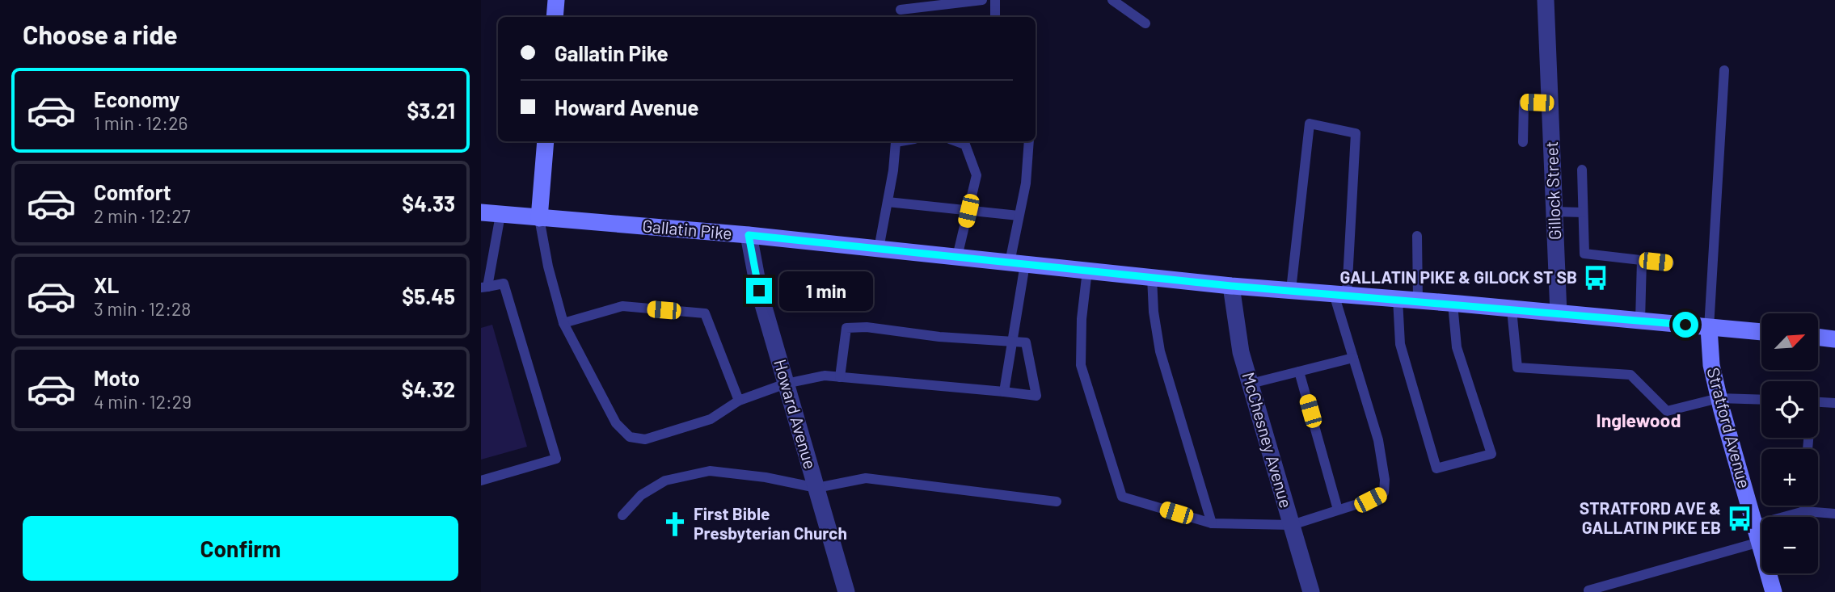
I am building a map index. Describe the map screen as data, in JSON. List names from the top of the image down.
{
  "streets": {
    "main road": ["Gallatin Pike", "Stratford Avenue"],
    "street": ["Gillock Street", "Howard Avenue", "McChesney Avenue"]
  },
  "crossings": [
    ["Gillock Street", "Gallatin Pike"],
    ["Gallatin Pike", "Howard Avenue"],
    ["Gallatin Pike", "Stratford Avenue"],
    ["Gallatin Pike", "McChesney Avenue"]
  ],
  "districts": ["Inglewood"],
  "places": {
    "bus stop": ["GALLATIN PIKE & GILOCK ST SB", "STRATFORD AVE & GALLATIN PIKE EB"],
    "church": ["First Bible Presbyterian Church"]
  },
  "north": "top right",
  "page": {
    "heading": "Choose a ride",
    "banner": ["Gallatin Pike", "Howard Avenue"],
    "list": [
      {
        "name": "Economy",
        "note": "1 min · 12:26",
        "value": "$3.21"
      },
      {
        "name": "Comfort",
        "note": "2 min · 12:27",
        "value": "$4.33"
      },
      {
        "name": "XL",
        "note": "3 min · 12:28",
        "value": "$5.45"
      },
      {
        "name": "Moto",
        "note": "4 min · 12:29",
        "value": "$4.32"
      }
    ],
    "bubble": "1 min",
    "map_buttons": ["+", "−"],
    "buttons": "Confirm"
  }
}
